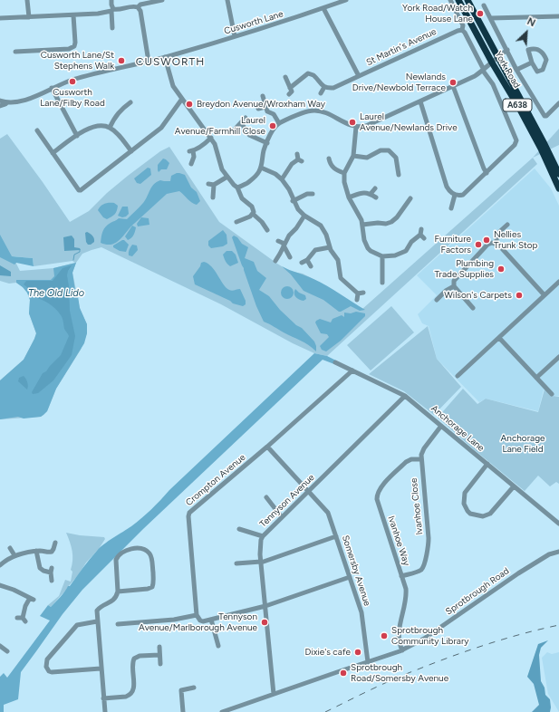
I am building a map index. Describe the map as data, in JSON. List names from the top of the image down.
{
  "streets": {
    "highway": ["York Road", "A638"],
    "street": [
      "Cusworth Lane",
      "St Martin's Avenue",
      "Anchorage Lane",
      "Crompton Avenue",
      "Tennyson Avenue",
      "Ivanhoe Close",
      "Ivanhoe Way",
      "Somersby Avenue",
      "Sprotbrough Road"
    ]
  },
  "crossings": [
    ["Cusworth Lane", "St Martin's Avenue"],
    ["Anchorage Lane", "Crompton Avenue"],
    ["Anchorage Lane", "Tennyson Avenue"],
    ["Crompton Avenue", "Somersby Avenue"],
    ["Tennyson Avenue", "Somersby Avenue"],
    ["Tennyson Avenue", "Sprotbrough Road"],
    ["Ivanhoe Close", "Ivanhoe Way"],
    ["Ivanhoe Way", "Sprotbrough Road"],
    ["Somersby Avenue", "Sprotbrough Road"]
  ],
  "districts": ["CUSWORTH"],
  "water": ["The Old Lido"],
  "parks": ["Anchorage Lane Field"],
  "places": [
    "York Road/Watch House Lane",
    "Cusworth Lane/St Stephens Walk",
    "Cusworth Lane/Filby Road",
    "Newlands Drive/Newbold Terrace",
    "Breydon Avenue/Wroxham Way",
    "Laurel Avenue/Newlands Drive",
    "Laurel Avenue/Farmhill Close",
    "Nellies Trunk Stop",
    "Furniture Factors",
    "Plumbing Trade Supplies",
    "Wilson's Carpets",
    "Tennyson Avenue/Marlborough Avenue",
    "Sprotbrough Community Library",
    "Dixie's cafe",
    "Sprotbrough Road/Somersby Avenue"
  ],
  "north": "top right"
}
